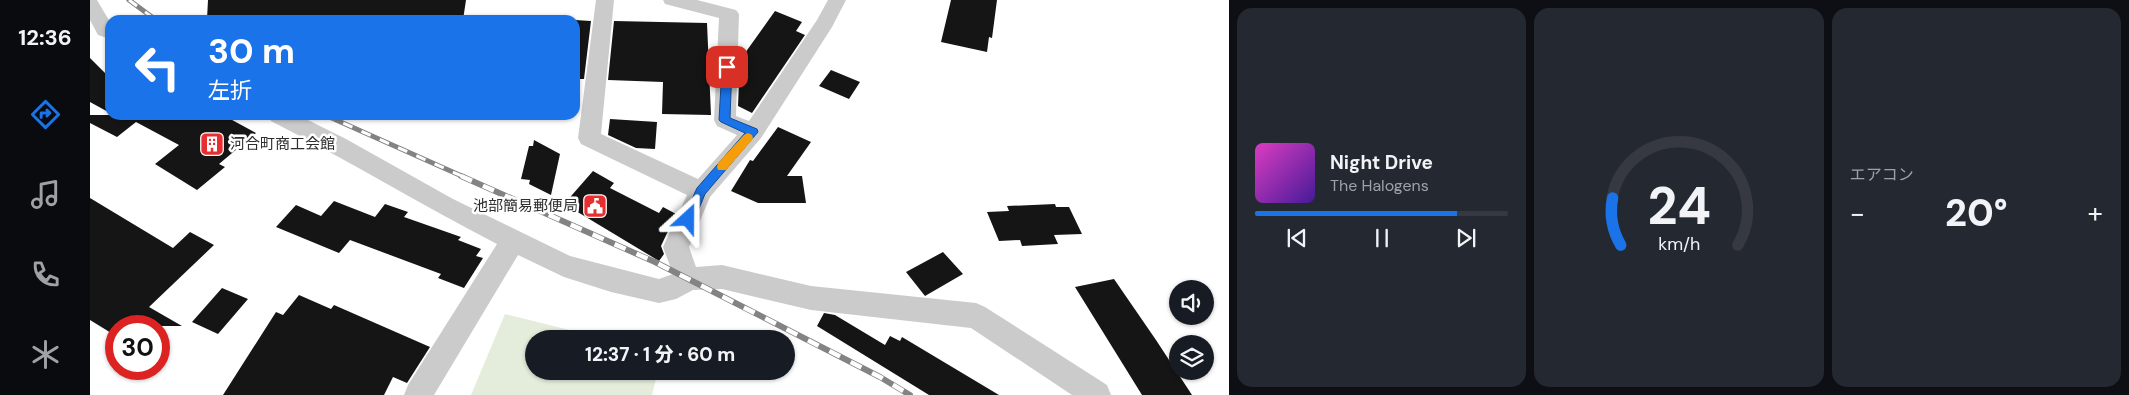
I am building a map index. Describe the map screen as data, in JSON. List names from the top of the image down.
{
  "places": {
    "building": ["河合町商工会館"],
    "public building": ["池部簡易郵便局"]
  },
  "page": {
    "tabs": "12:36",
    "tile": "エアコン",
    "turn": ["30 m", "左折"],
    "song": ["Night Drive", "The Halogens"],
    "heat": ["−", "20°", "+"],
    "limit": "30",
    "trip": "12:37 · 1 分 · 60 m",
    "gauge": ["24", "km/h"]
  }
}
